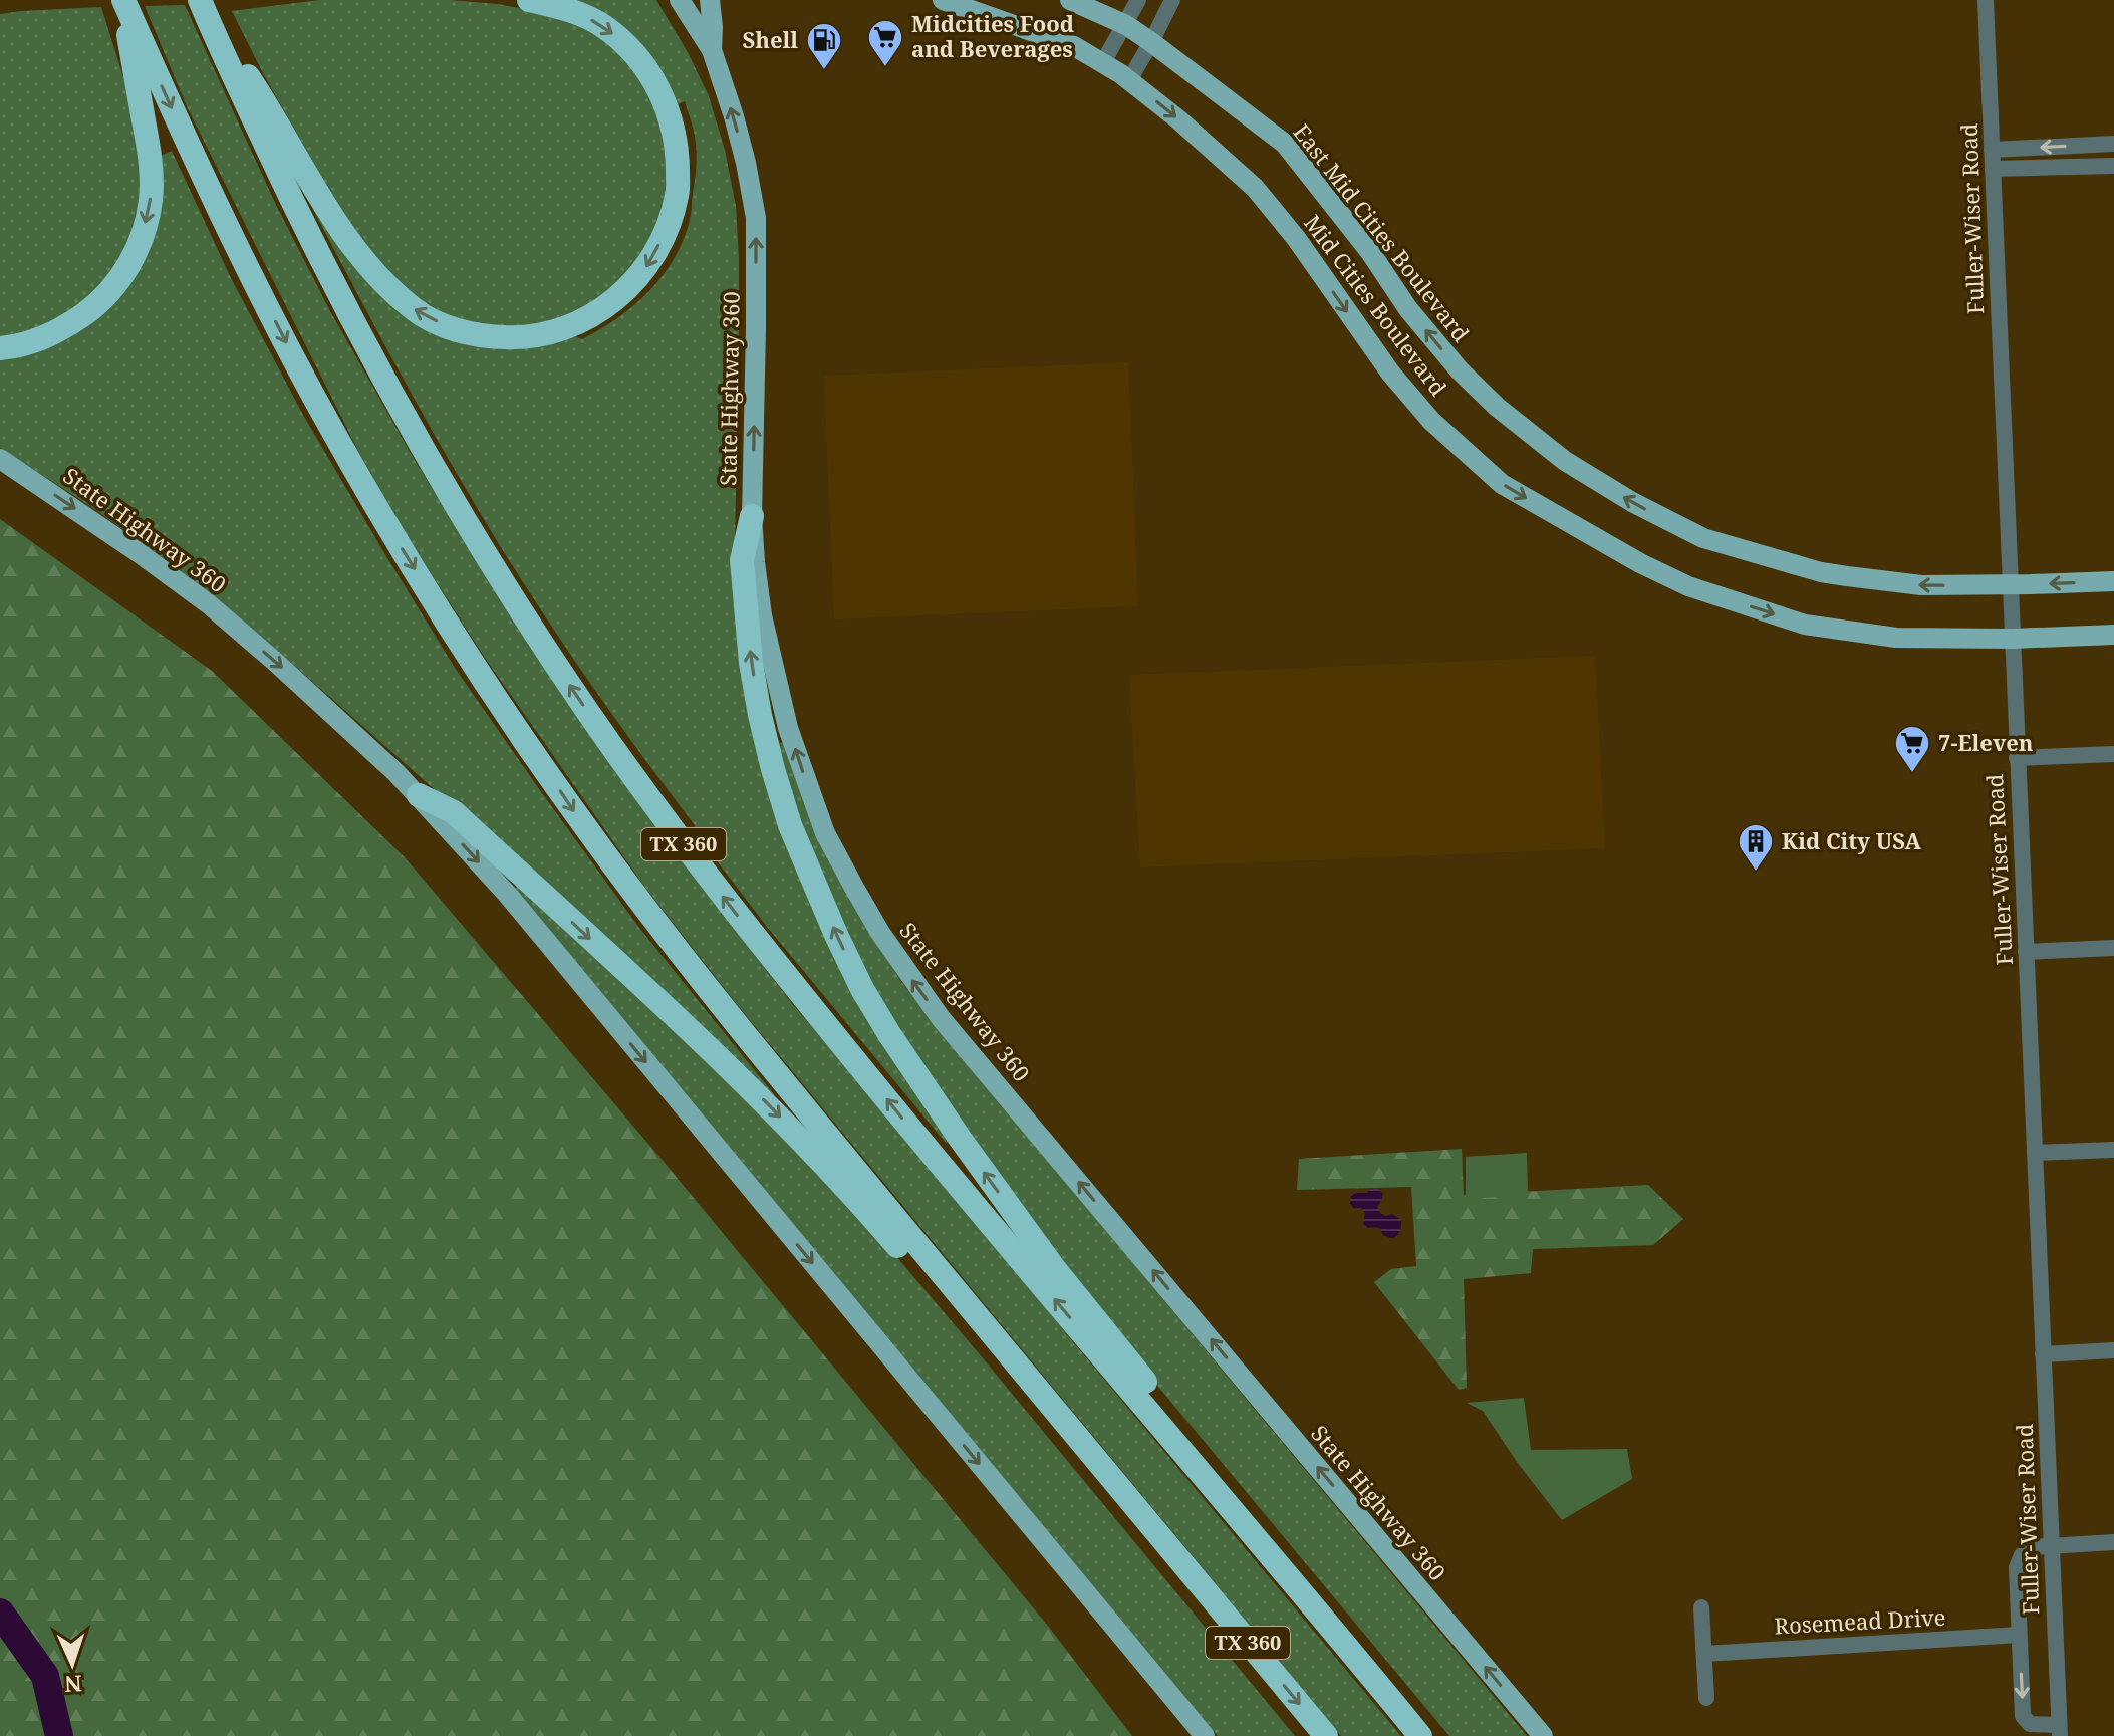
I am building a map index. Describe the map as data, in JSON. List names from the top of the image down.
{
  "streets": {
    "highway": ["TX 360"],
    "main road": ["East Mid Cities Boulevard", "Mid Cities Boulevard", "State Highway 360"],
    "street": ["Fuller-Wiser Road", "Rosemead Drive"]
  },
  "crossings": [
    ["Fuller-Wiser Road", "East Mid Cities Boulevard"],
    ["Fuller-Wiser Road", "Mid Cities Boulevard"]
  ],
  "one_way": ["East Mid Cities Boulevard", "Mid Cities Boulevard"],
  "places": {
    "supermarket": ["Midcities Food and Beverages", "7-Eleven"],
    "fuel station": ["Shell"],
    "building": ["Kid City USA"]
  },
  "north": "bottom"
}
